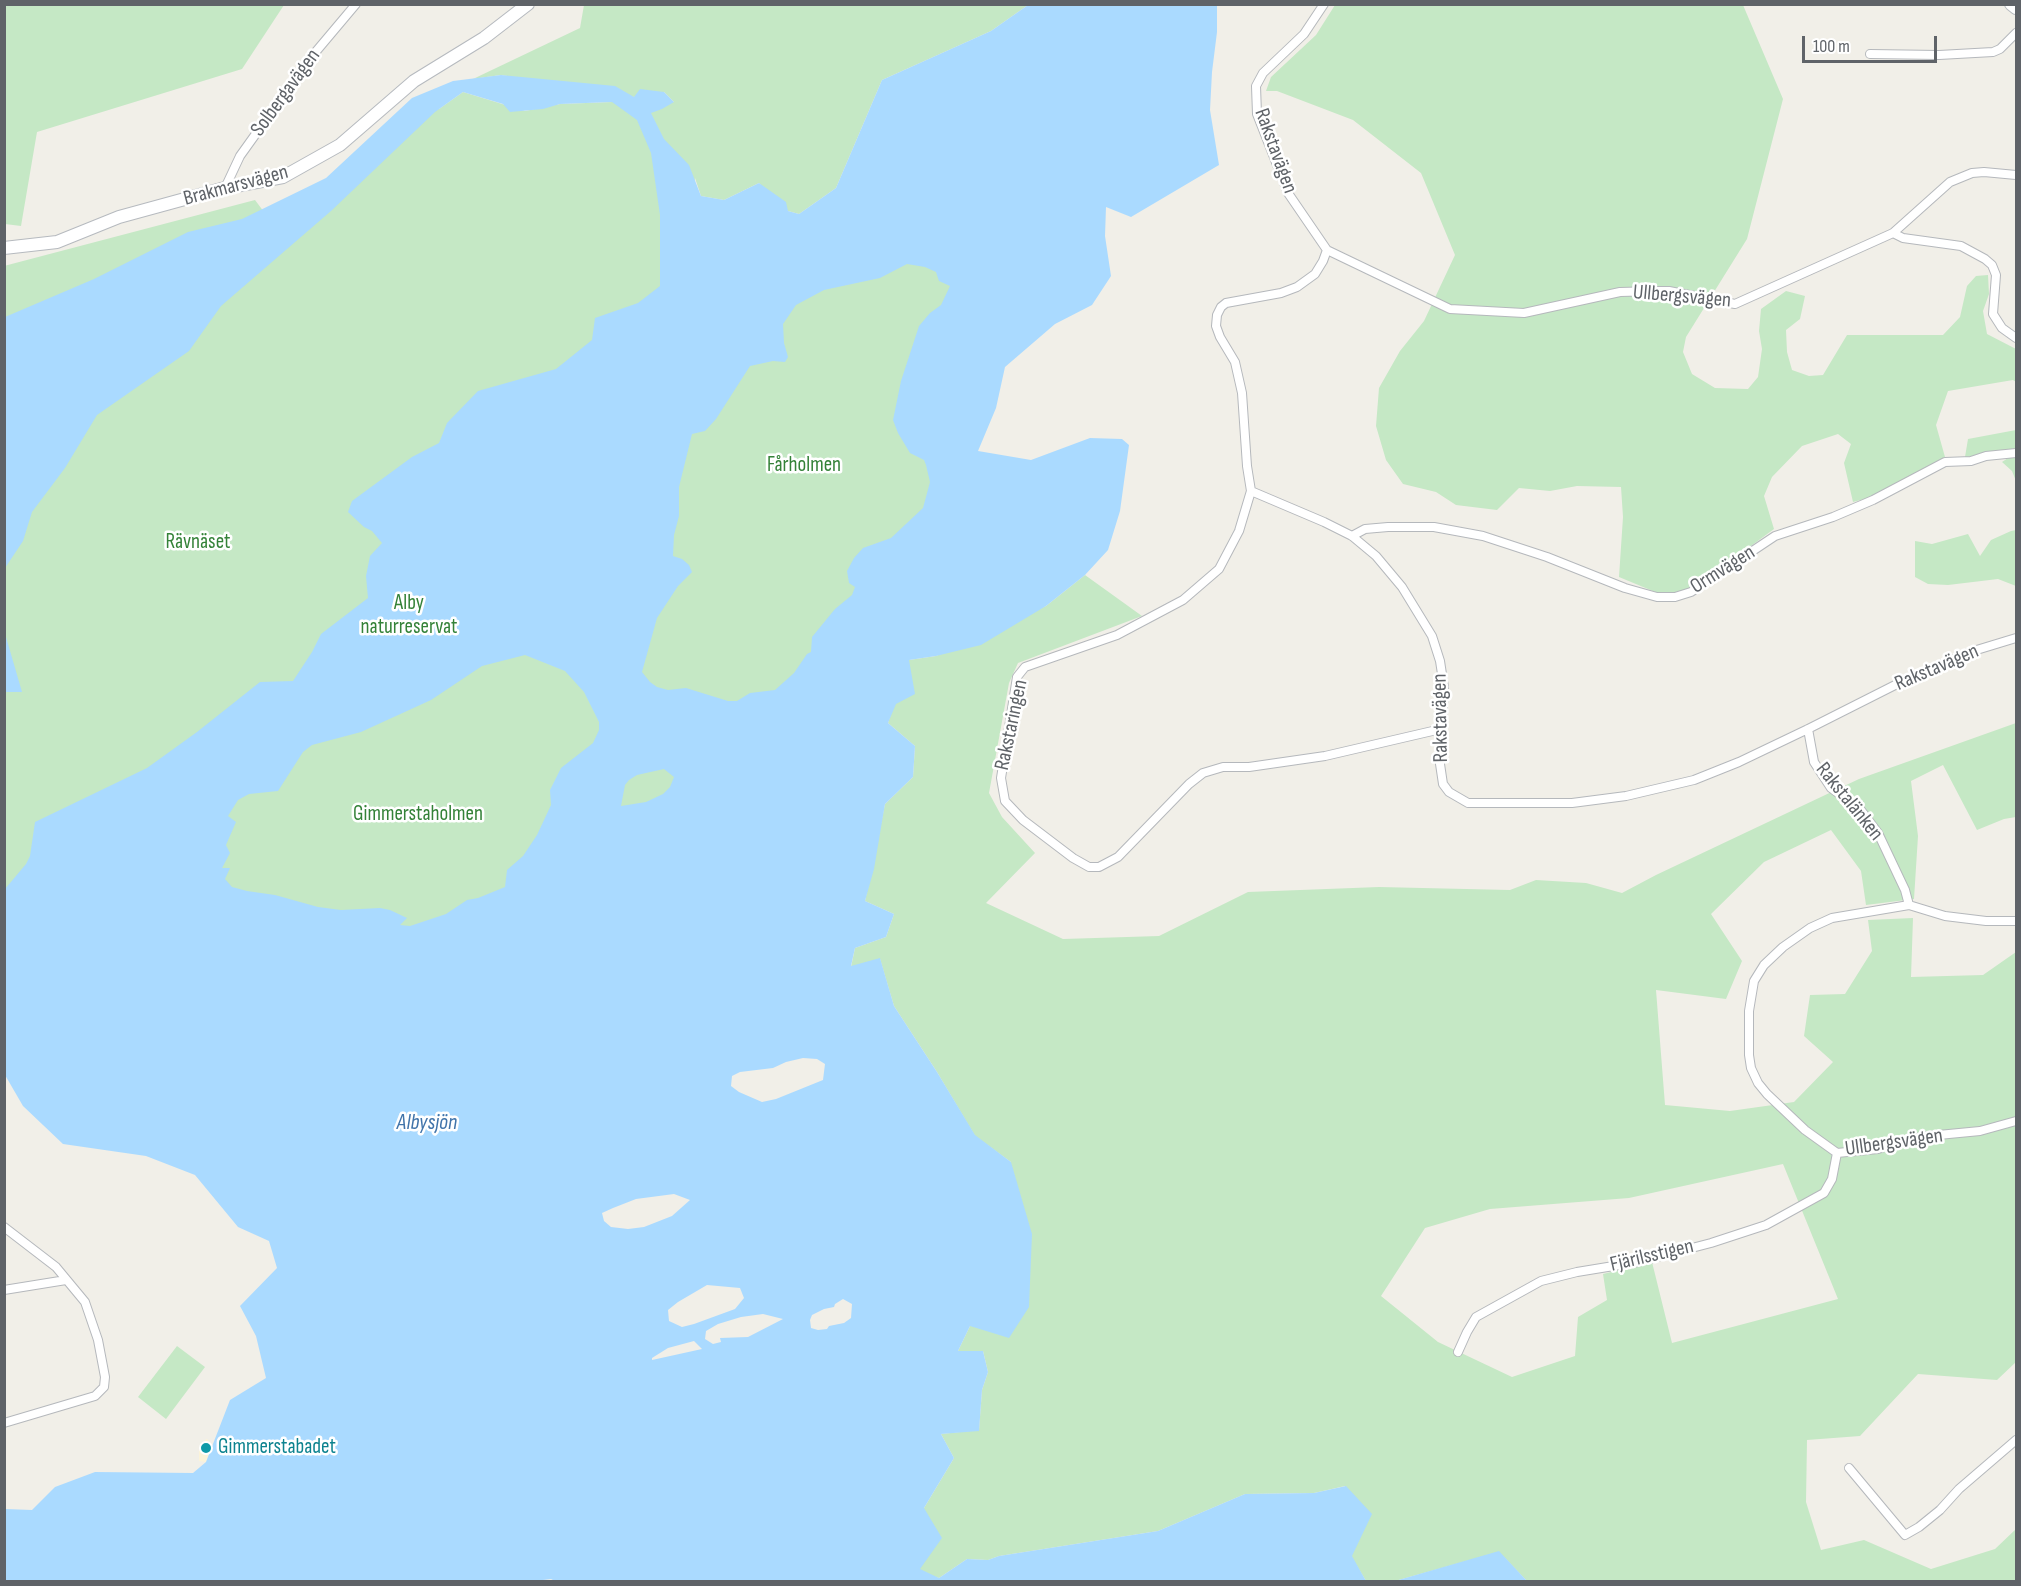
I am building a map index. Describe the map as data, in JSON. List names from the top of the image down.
{
  "streets": {
    "street": [
      "Solbergavägen",
      "Rakstavägen",
      "Brakmarsvägen",
      "Ullbergsvägen",
      "Ormvägen",
      "Rakstaringen",
      "Rakstalänken",
      "Fjärilsstigen"
    ]
  },
  "crossings": [
    ["Solbergavägen", "Brakmarsvägen"],
    ["Rakstavägen", "Ullbergsvägen"],
    ["Rakstavägen", "Ormvägen"],
    ["Rakstavägen", "Rakstaringen"],
    ["Rakstavägen", "Rakstalänken"],
    ["Ullbergsvägen", "Rakstalänken"],
    ["Ullbergsvägen", "Fjärilsstigen"]
  ],
  "water": ["Albysjön"],
  "parks": [
    "Fårholmen",
    "Rävnäset",
    "Alby naturreservat",
    "Gimmerstaholmen"
  ],
  "places": ["Gimmerstabadet"],
  "scale_bar": "100 m"
}
